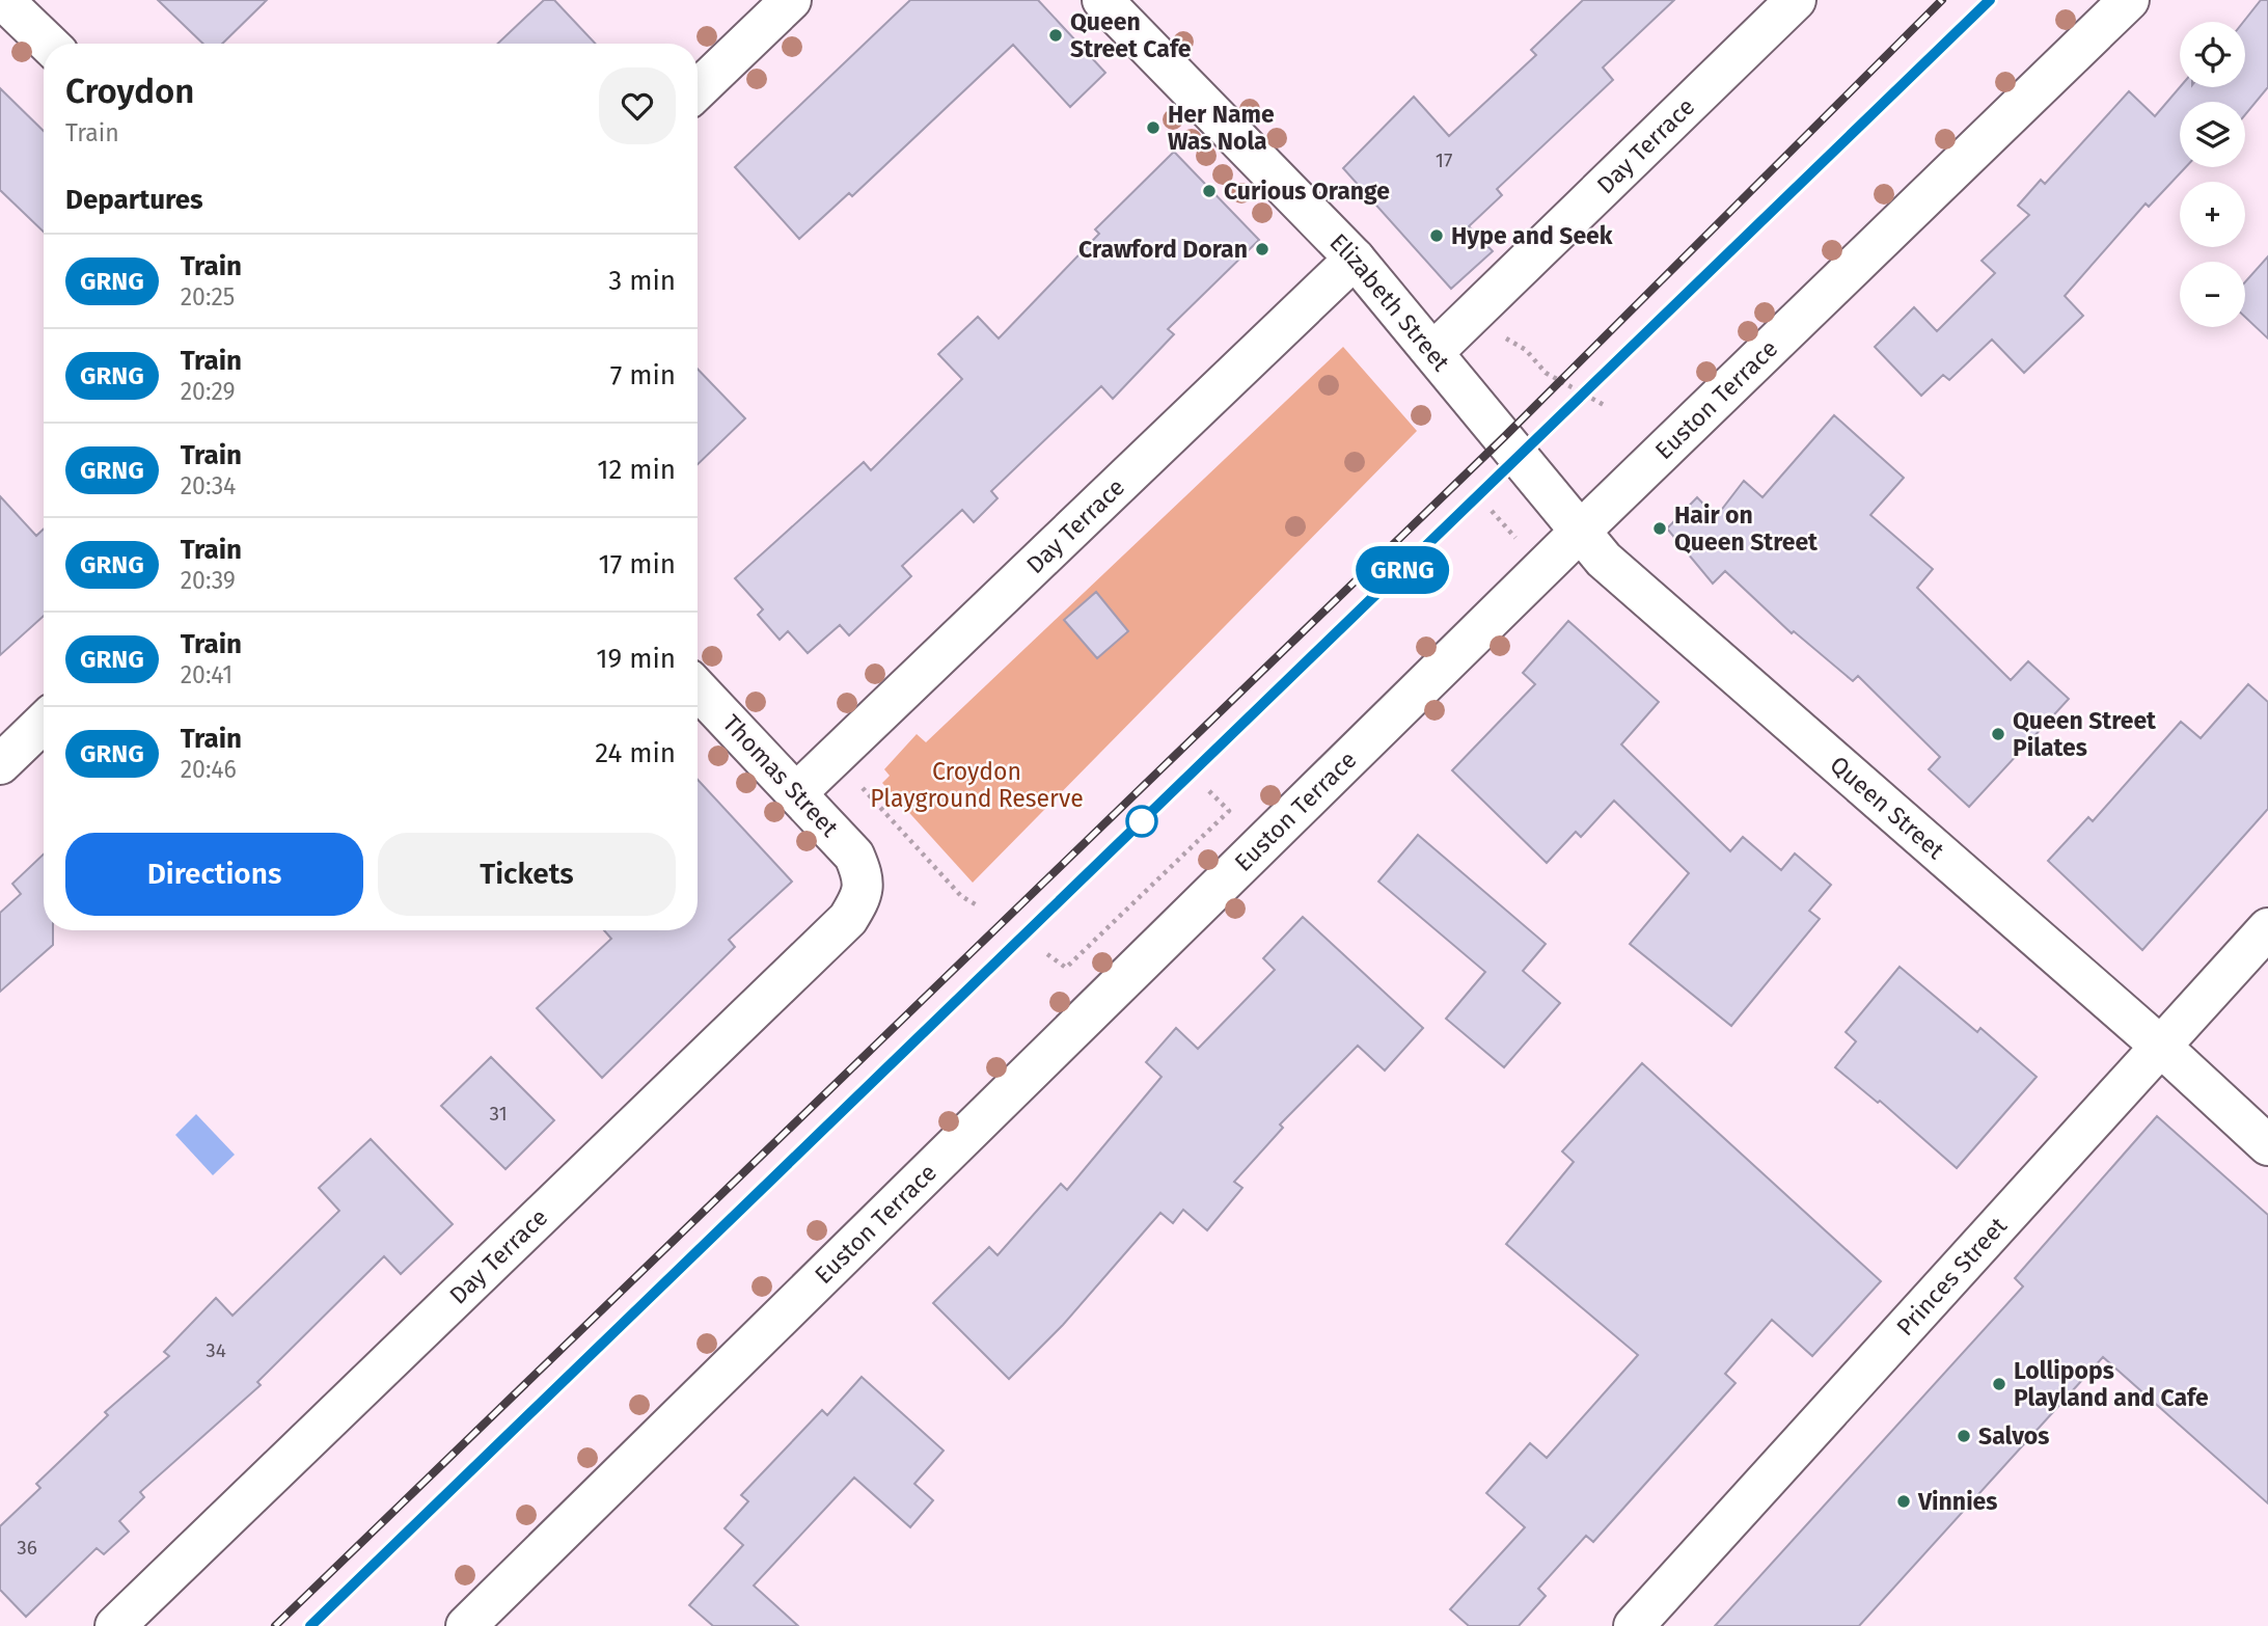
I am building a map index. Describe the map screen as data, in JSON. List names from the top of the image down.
{
  "streets": {
    "street": [
      "Day Terrace",
      "Elizabeth Street",
      "Euston Terrace",
      "Thomas Street",
      "Queen Street",
      "Princes Street"
    ]
  },
  "crossings": [
    ["Day Terrace", "Elizabeth Street"],
    ["Day Terrace", "Thomas Street"],
    ["Elizabeth Street", "Queen Street"],
    ["Euston Terrace", "Queen Street"],
    ["Queen Street", "Princes Street"]
  ],
  "parks": ["Croydon Playground Reserve"],
  "places": [
    "Queen Street Cafe",
    "Her Name Was Nola",
    "Curious Orange",
    "Hype and Seek",
    "Crawford Doran",
    "Hair on Queen Street",
    "Queen Street Pilates",
    "Lollipops Playland and Cafe",
    "Salvos",
    "Vinnies"
  ],
  "house_numbers": [
    "17",
    "31",
    "34",
    "36"
  ],
  "page": {
    "on_map": "GRNG",
    "map_buttons": ["+", "−"],
    "heading": [
      ["Croydon", "Train"],
      "Departures"
    ],
    "list": [
      {
        "mark": "GRNG",
        "name": "Train",
        "note": "20:25",
        "value": "3 min"
      },
      {
        "mark": "GRNG",
        "name": "Train",
        "note": "20:29",
        "value": "7 min"
      },
      {
        "mark": "GRNG",
        "name": "Train",
        "note": "20:34",
        "value": "12 min"
      },
      {
        "mark": "GRNG",
        "name": "Train",
        "note": "20:39",
        "value": "17 min"
      },
      {
        "mark": "GRNG",
        "name": "Train",
        "note": "20:41",
        "value": "19 min"
      },
      {
        "mark": "GRNG",
        "name": "Train",
        "note": "20:46",
        "value": "24 min"
      }
    ],
    "buttons": ["Directions", "Tickets"]
  }
}
